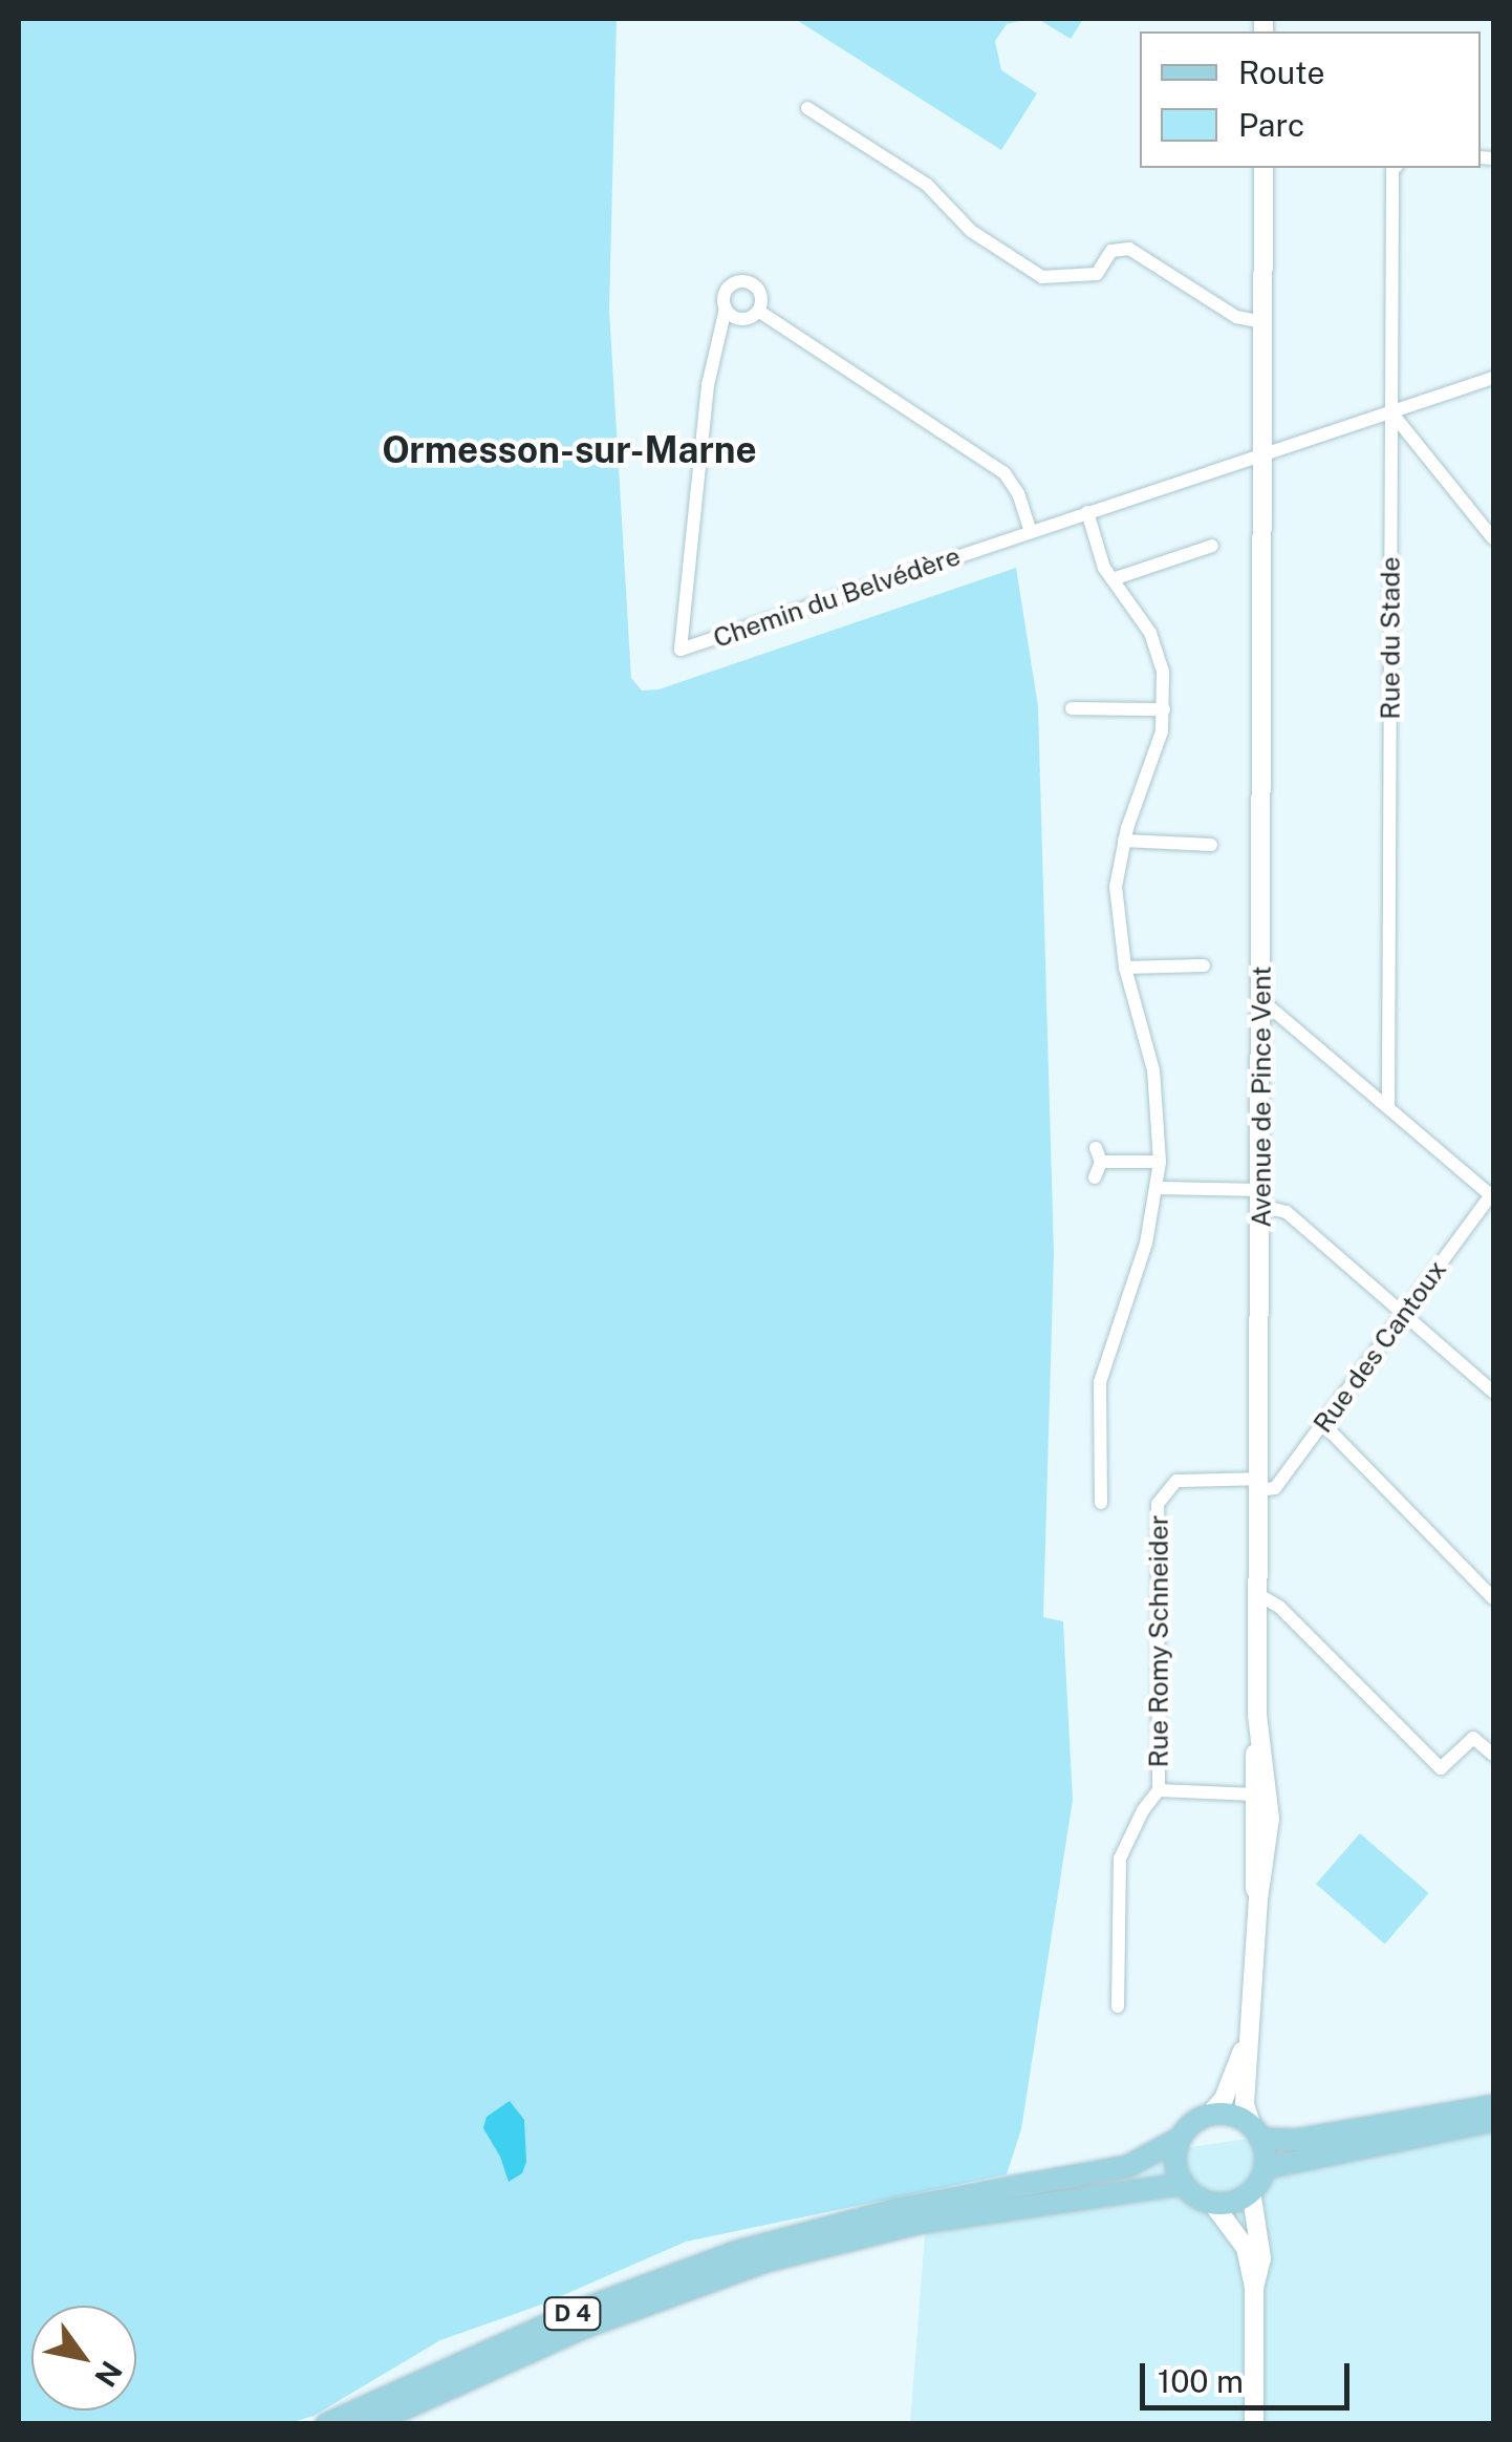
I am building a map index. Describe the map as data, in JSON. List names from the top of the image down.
{
  "streets": {
    "main road": ["Avenue de Pince Vent", "D 4"],
    "street": [
      "Chemin du Belvédère",
      "Rue du Stade",
      "Rue des Cantoux",
      "Rue Romy Schneider"
    ]
  },
  "crossings": [
    ["Chemin du Belvédère", "Rue du Stade"],
    ["Chemin du Belvédère", "Avenue de Pince Vent"],
    ["Avenue de Pince Vent", "Rue des Cantoux"],
    ["Avenue de Pince Vent", "Rue Romy Schneider"],
    ["Avenue de Pince Vent", "D 4"],
    ["Rue des Cantoux", "Rue Romy Schneider"]
  ],
  "districts": ["Ormesson-sur-Marne"],
  "legend": ["Route", "Parc"],
  "scale_bar": "100 m",
  "north": "bottom right"
}
